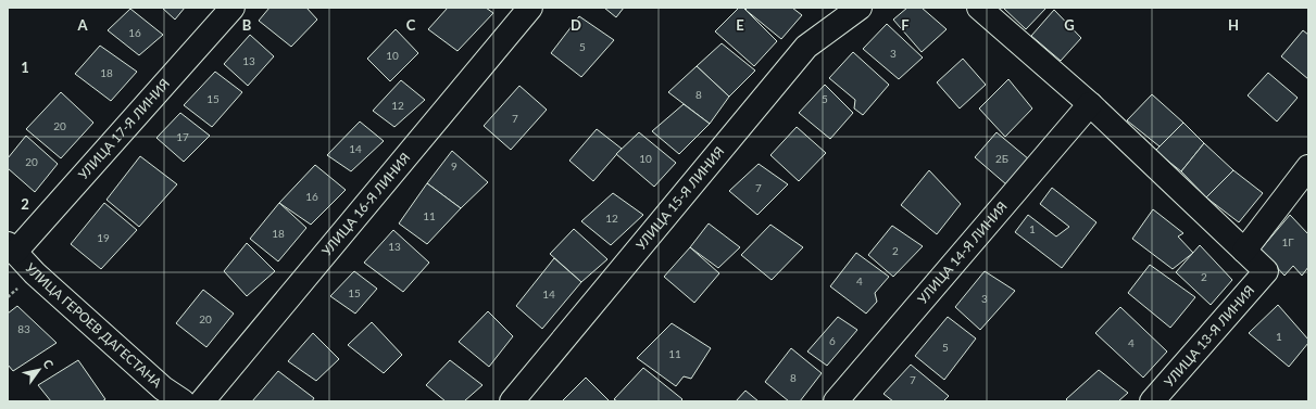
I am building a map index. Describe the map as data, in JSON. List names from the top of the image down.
{
  "streets": {
    "street": [
      "УЛИЦА 17-Я ЛИНИЯ",
      "УЛИЦА 15-Я ЛИНИЯ",
      "УЛИЦА 16-Я ЛИНИЯ",
      "УЛИЦА 14-Я ЛИНИЯ",
      "УЛИЦА ГЕРОЕВ ДАГЕСТАНА",
      "УЛИЦА 13-Я ЛИНИЯ"
    ]
  },
  "crossings": [
    ["УЛИЦА 17-Я ЛИНИЯ", "УЛИЦА ГЕРОЕВ ДАГЕСТАНА"]
  ],
  "house_numbers": [
    "16",
    "5",
    "3",
    "10",
    "13",
    "18",
    "8",
    "15",
    "5",
    "12",
    "7",
    "20",
    "17",
    "14",
    "10",
    "2Б",
    "20",
    "9",
    "7",
    "16",
    "11",
    "12",
    "1",
    "18",
    "19",
    "1Г",
    "13",
    "2",
    "2",
    "4",
    "15",
    "14",
    "3",
    "20",
    "83",
    "1",
    "6",
    "4",
    "5",
    "11",
    "8",
    "7"
  ],
  "north": "top right",
  "grid": {
    "columns": [
      "A",
      "B",
      "C",
      "D",
      "E",
      "F",
      "G",
      "H"
    ],
    "rows": ["1", "2"]
  }
}
